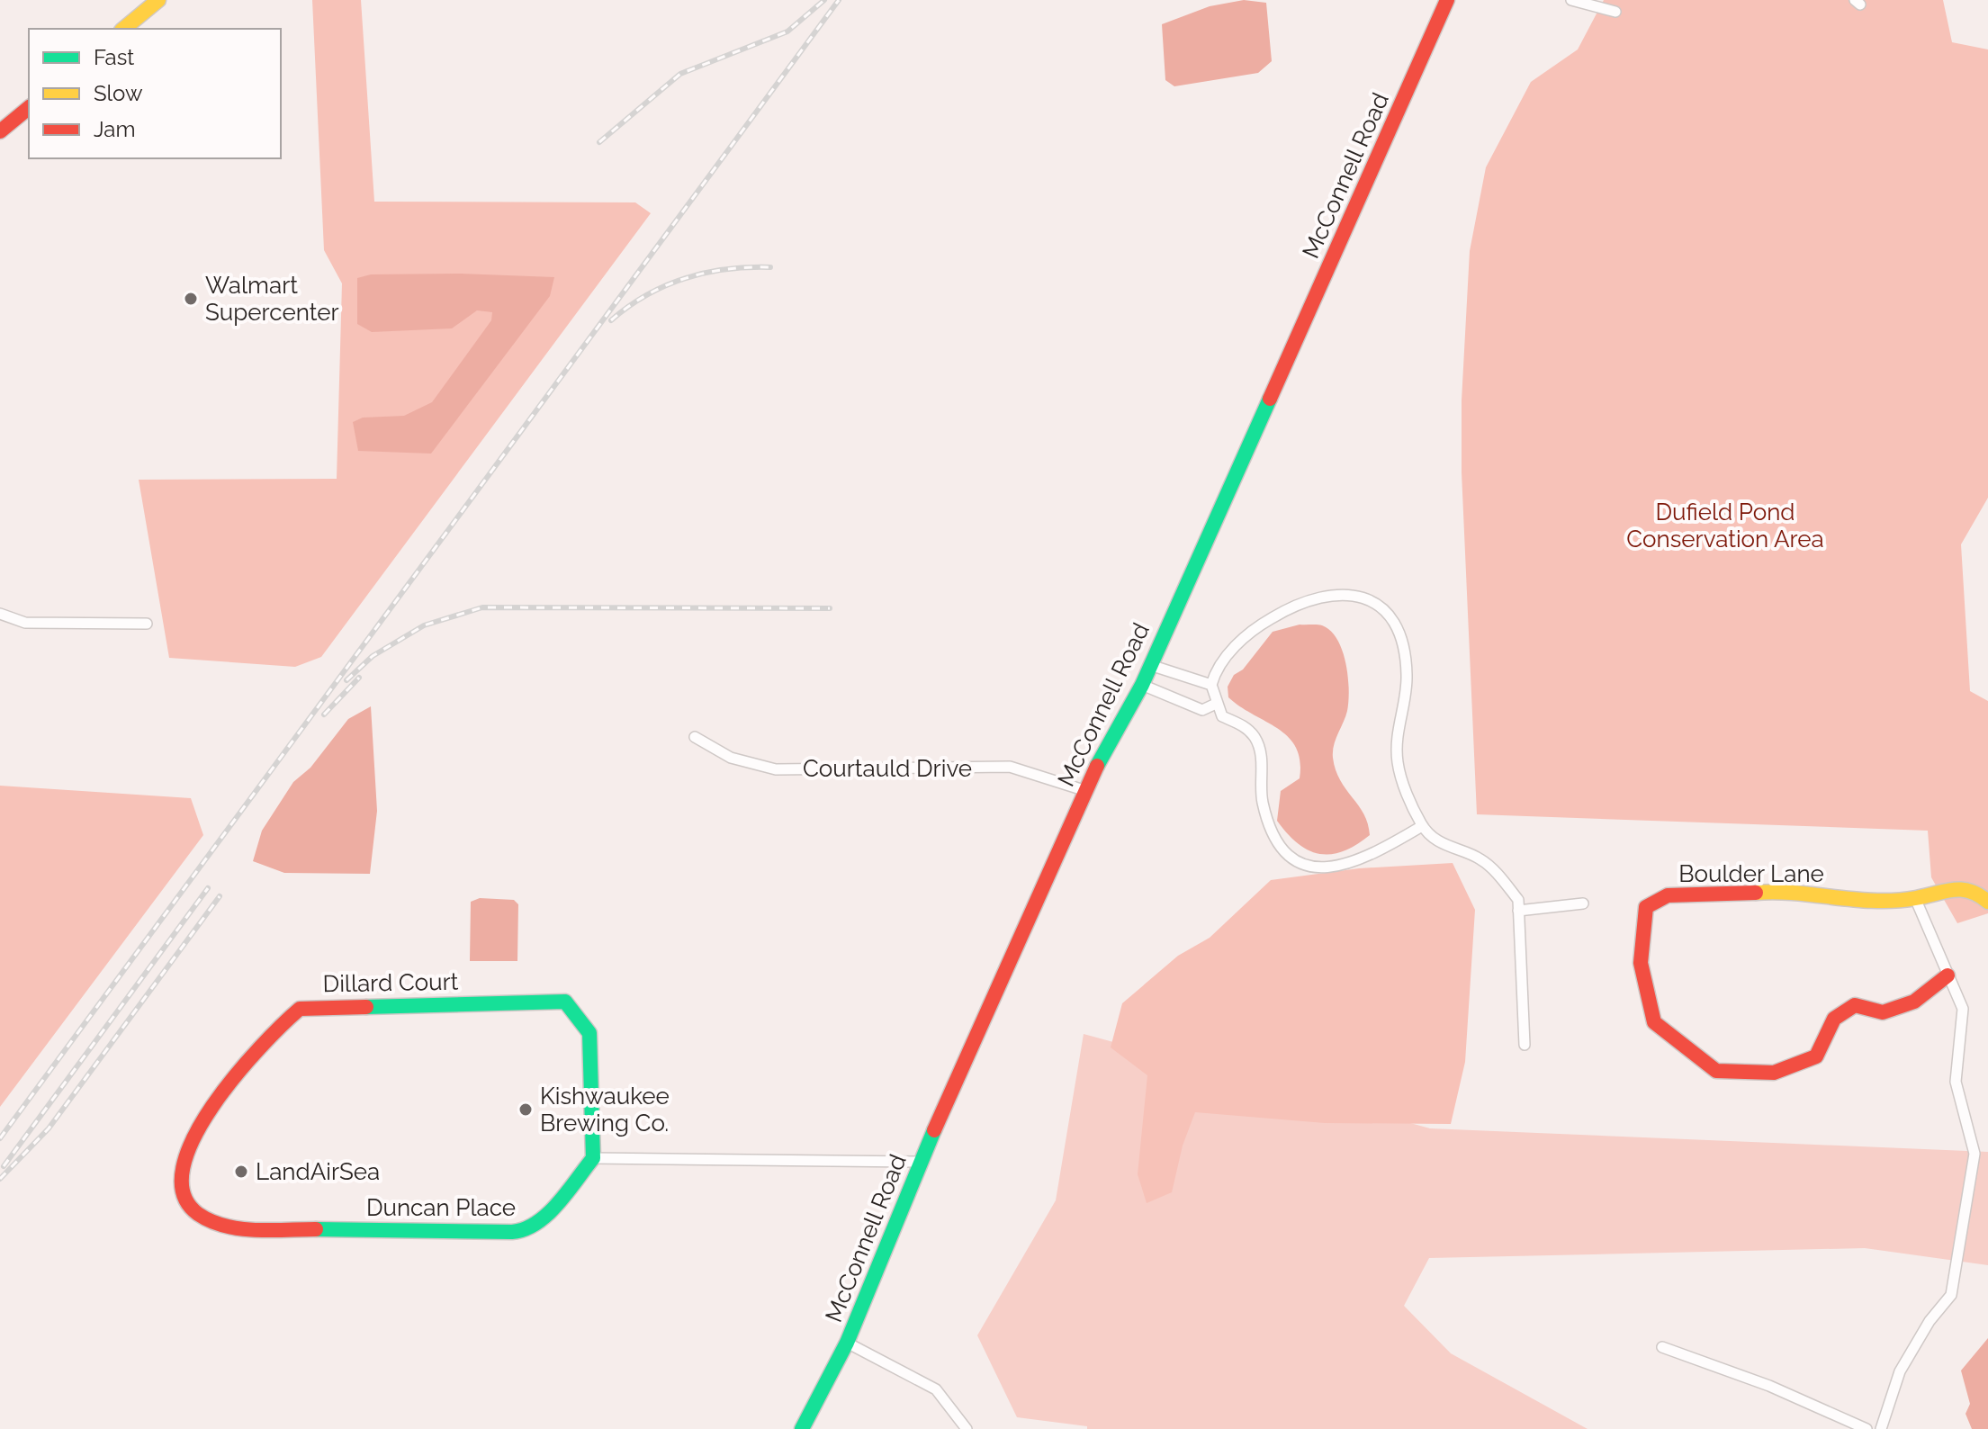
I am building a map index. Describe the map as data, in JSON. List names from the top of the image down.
{
  "streets": {
    "street": [
      "McConnell Road",
      "Courtauld Drive",
      "Boulder Lane",
      "Dillard Court",
      "Duncan Place"
    ]
  },
  "crossings": [
    ["McConnell Road", "Courtauld Drive"],
    ["Dillard Court", "Duncan Place"]
  ],
  "parks": ["Dufield Pond Conservation Area"],
  "places": ["Walmart Supercenter", "Kishwaukee Brewing Co.", "LandAirSea"],
  "legend": ["Fast", "Slow", "Jam"]
}
